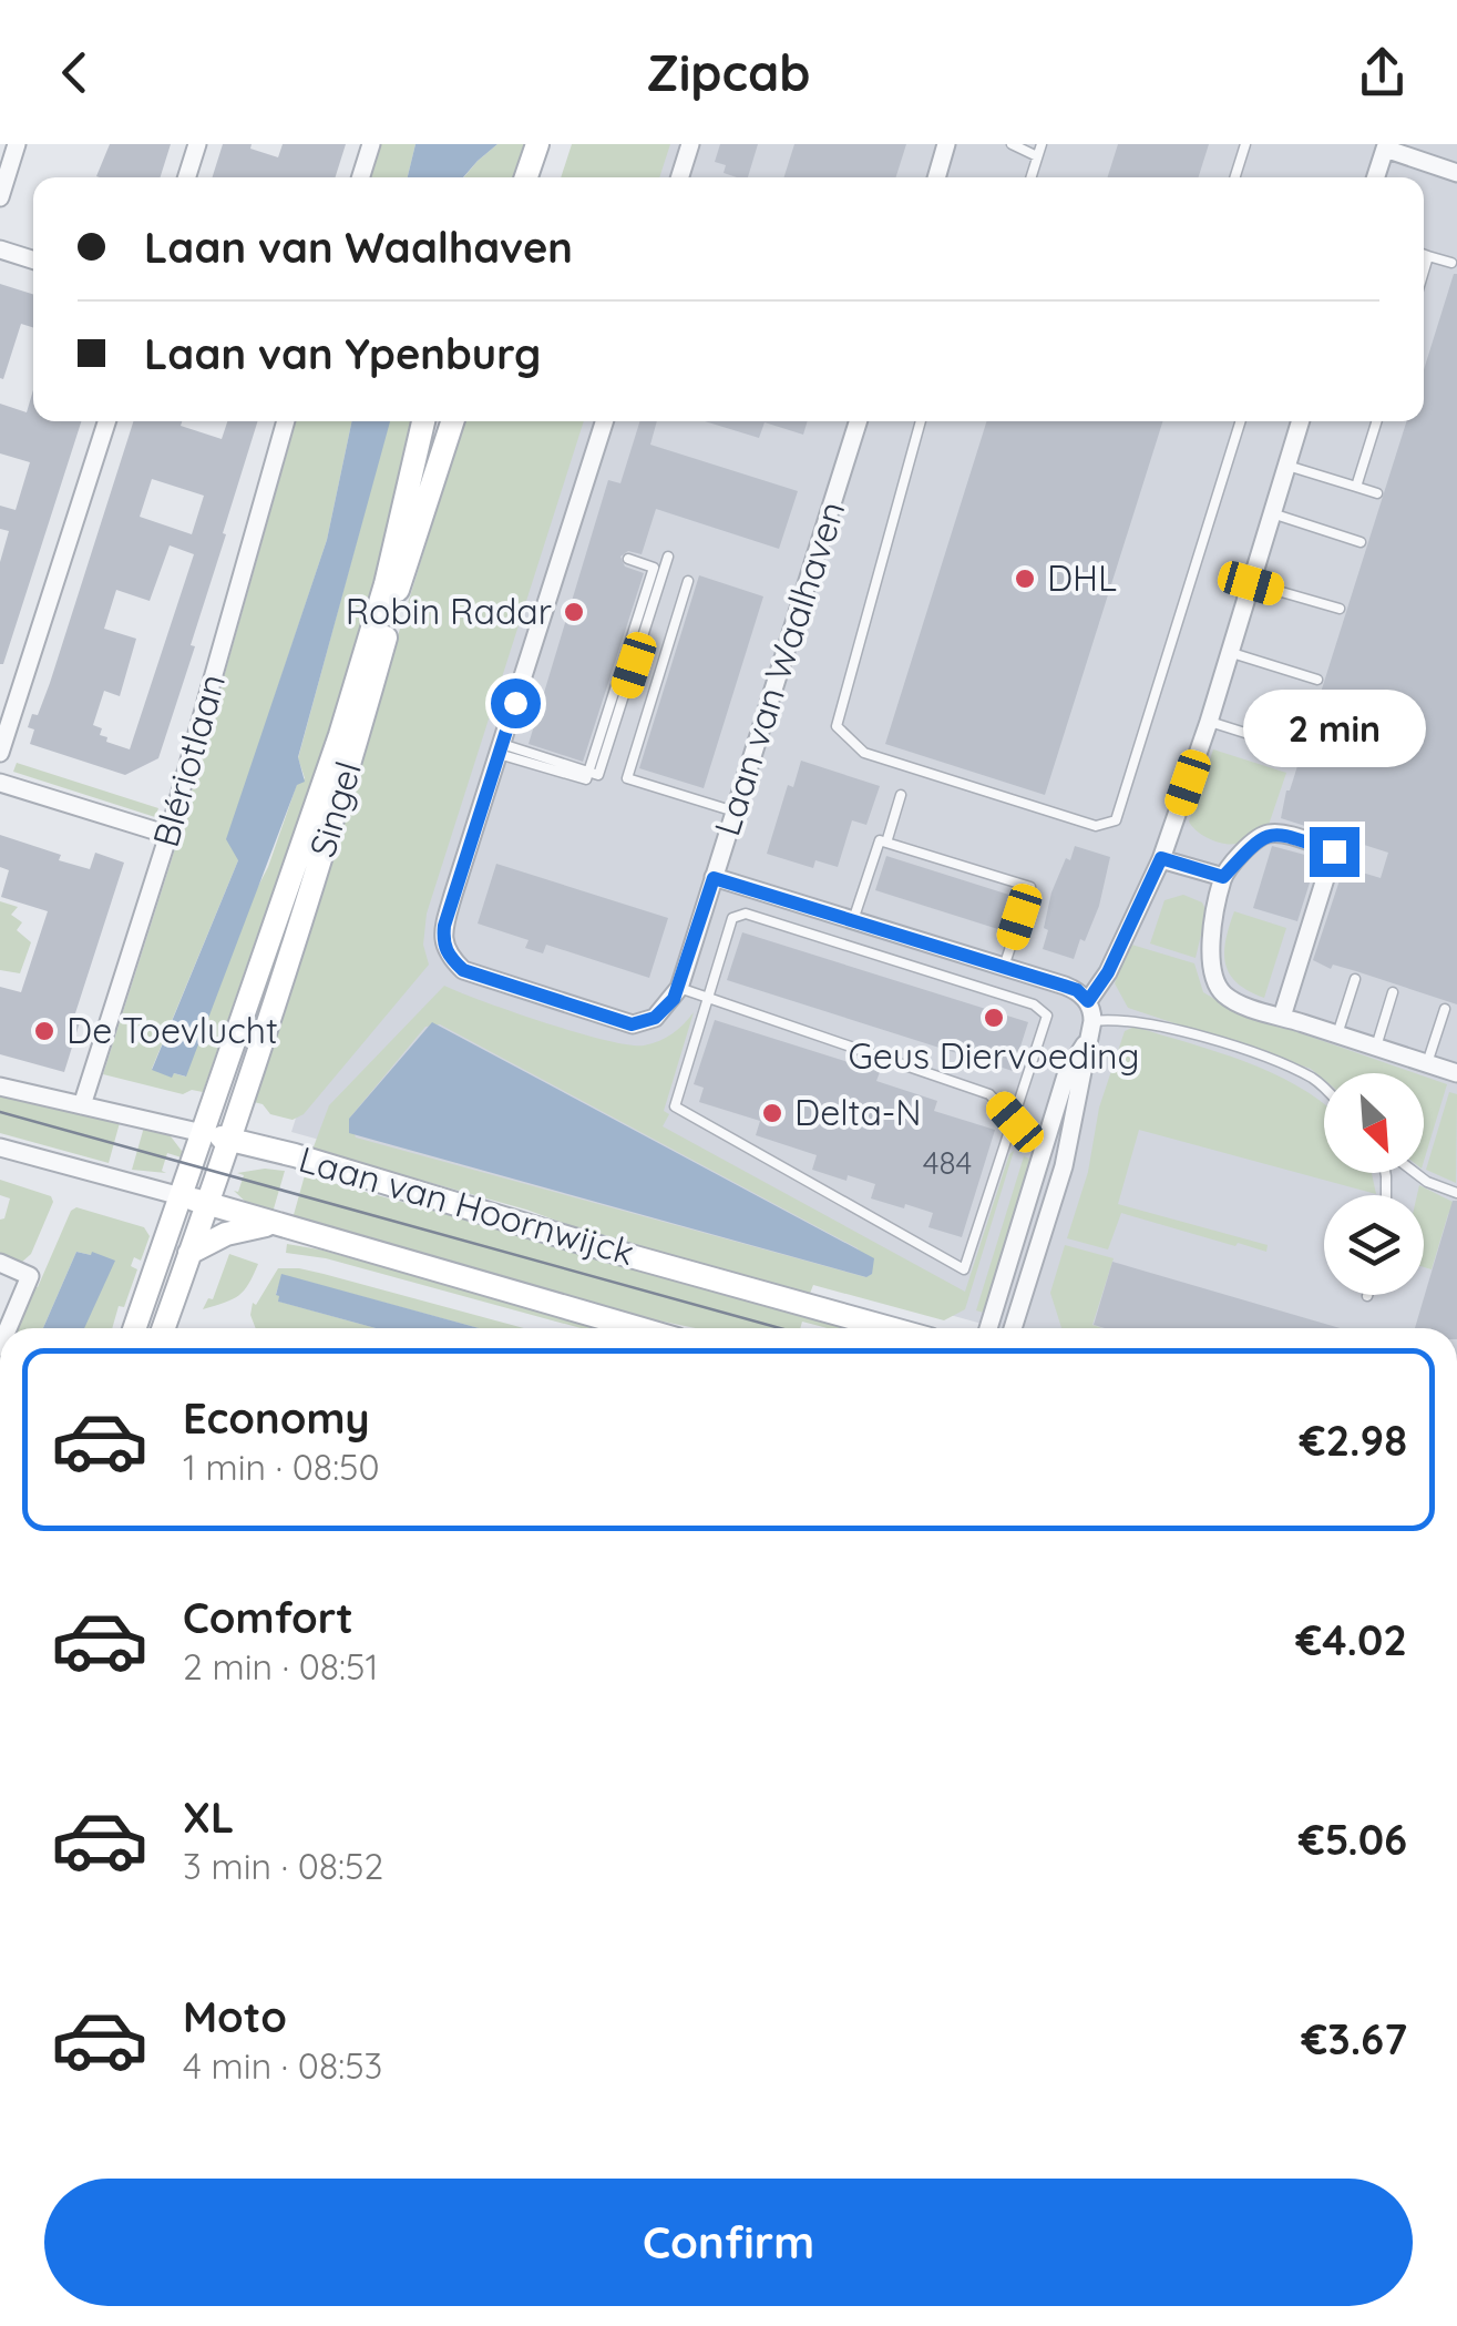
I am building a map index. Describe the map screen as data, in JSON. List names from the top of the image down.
{
  "streets": {
    "main road": ["Singel", "Laan van Hoornwijck"],
    "street": ["Laan van Waalhaven", "Blériotlaan"]
  },
  "crossings": [
    ["Blériotlaan", "Laan van Hoornwijck"],
    ["Singel", "Laan van Hoornwijck"]
  ],
  "places": [
    "DHL",
    "Robin Radar",
    "Geus Diervoeding",
    "De Toevlucht",
    "Delta-N"
  ],
  "house_numbers": ["484"],
  "north": "bottom right",
  "page": {
    "header": "Zipcab",
    "banner": ["Laan van Waalhaven", "Laan van Ypenburg"],
    "bubble": "2 min",
    "list": [
      {
        "name": "Economy",
        "note": "1 min · 08:50",
        "value": "€2.98"
      },
      {
        "name": "Comfort",
        "note": "2 min · 08:51",
        "value": "€4.02"
      },
      {
        "name": "XL",
        "note": "3 min · 08:52",
        "value": "€5.06"
      },
      {
        "name": "Moto",
        "note": "4 min · 08:53",
        "value": "€3.67"
      }
    ],
    "buttons": "Confirm"
  }
}
